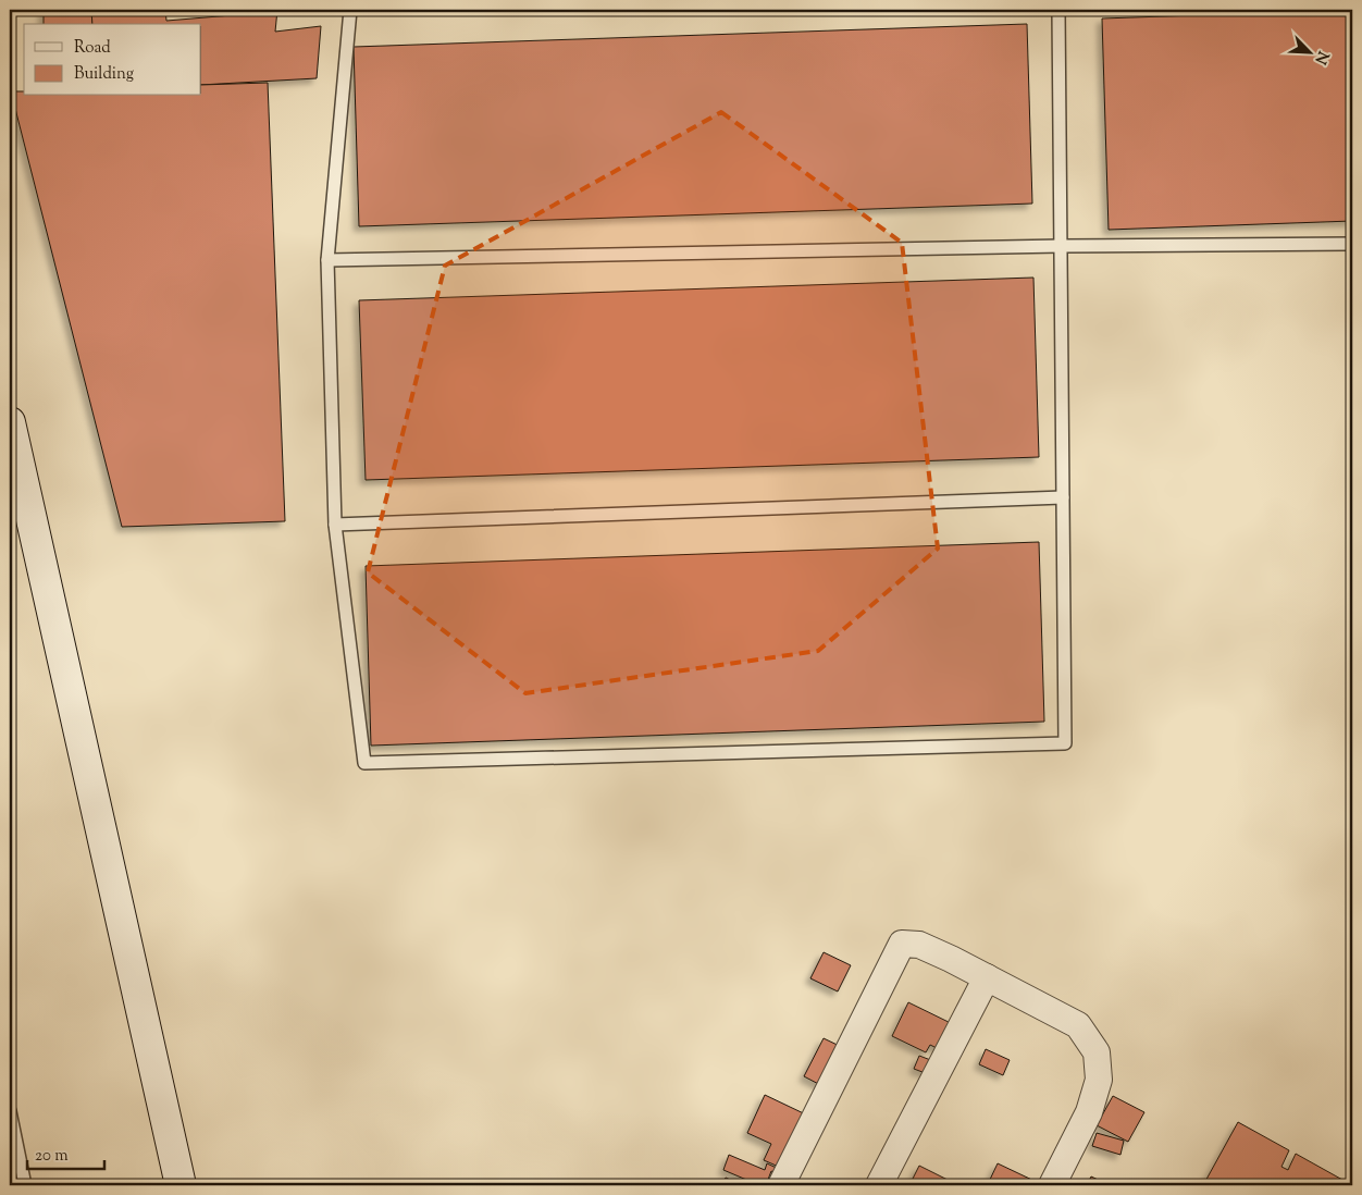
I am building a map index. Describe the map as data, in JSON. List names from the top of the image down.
{
  "legend": ["Road", "Building"],
  "scale_bar": "20 m",
  "north": "bottom right"
}
